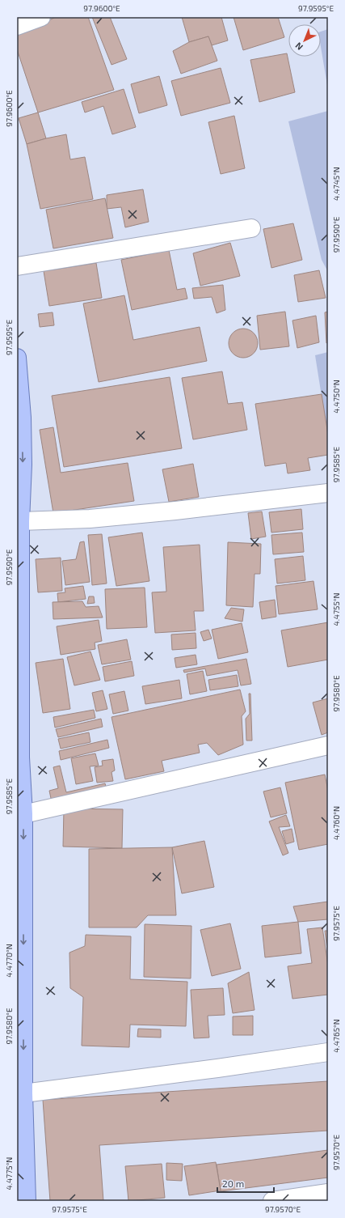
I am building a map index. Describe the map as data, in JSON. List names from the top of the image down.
{
  "scale_bar": "20 m",
  "north": "bottom left",
  "coordinates": [
    "97.9600°E",
    "97.9595°E",
    "4.4745°N",
    "97.9590°E",
    "4.4750°N",
    "97.9585°E",
    "4.4755°N",
    "97.9580°E",
    "4.4760°N",
    "97.9575°E",
    "4.4770°N",
    "4.4765°N",
    "97.9570°E",
    "4.4775°N"
  ]
}
